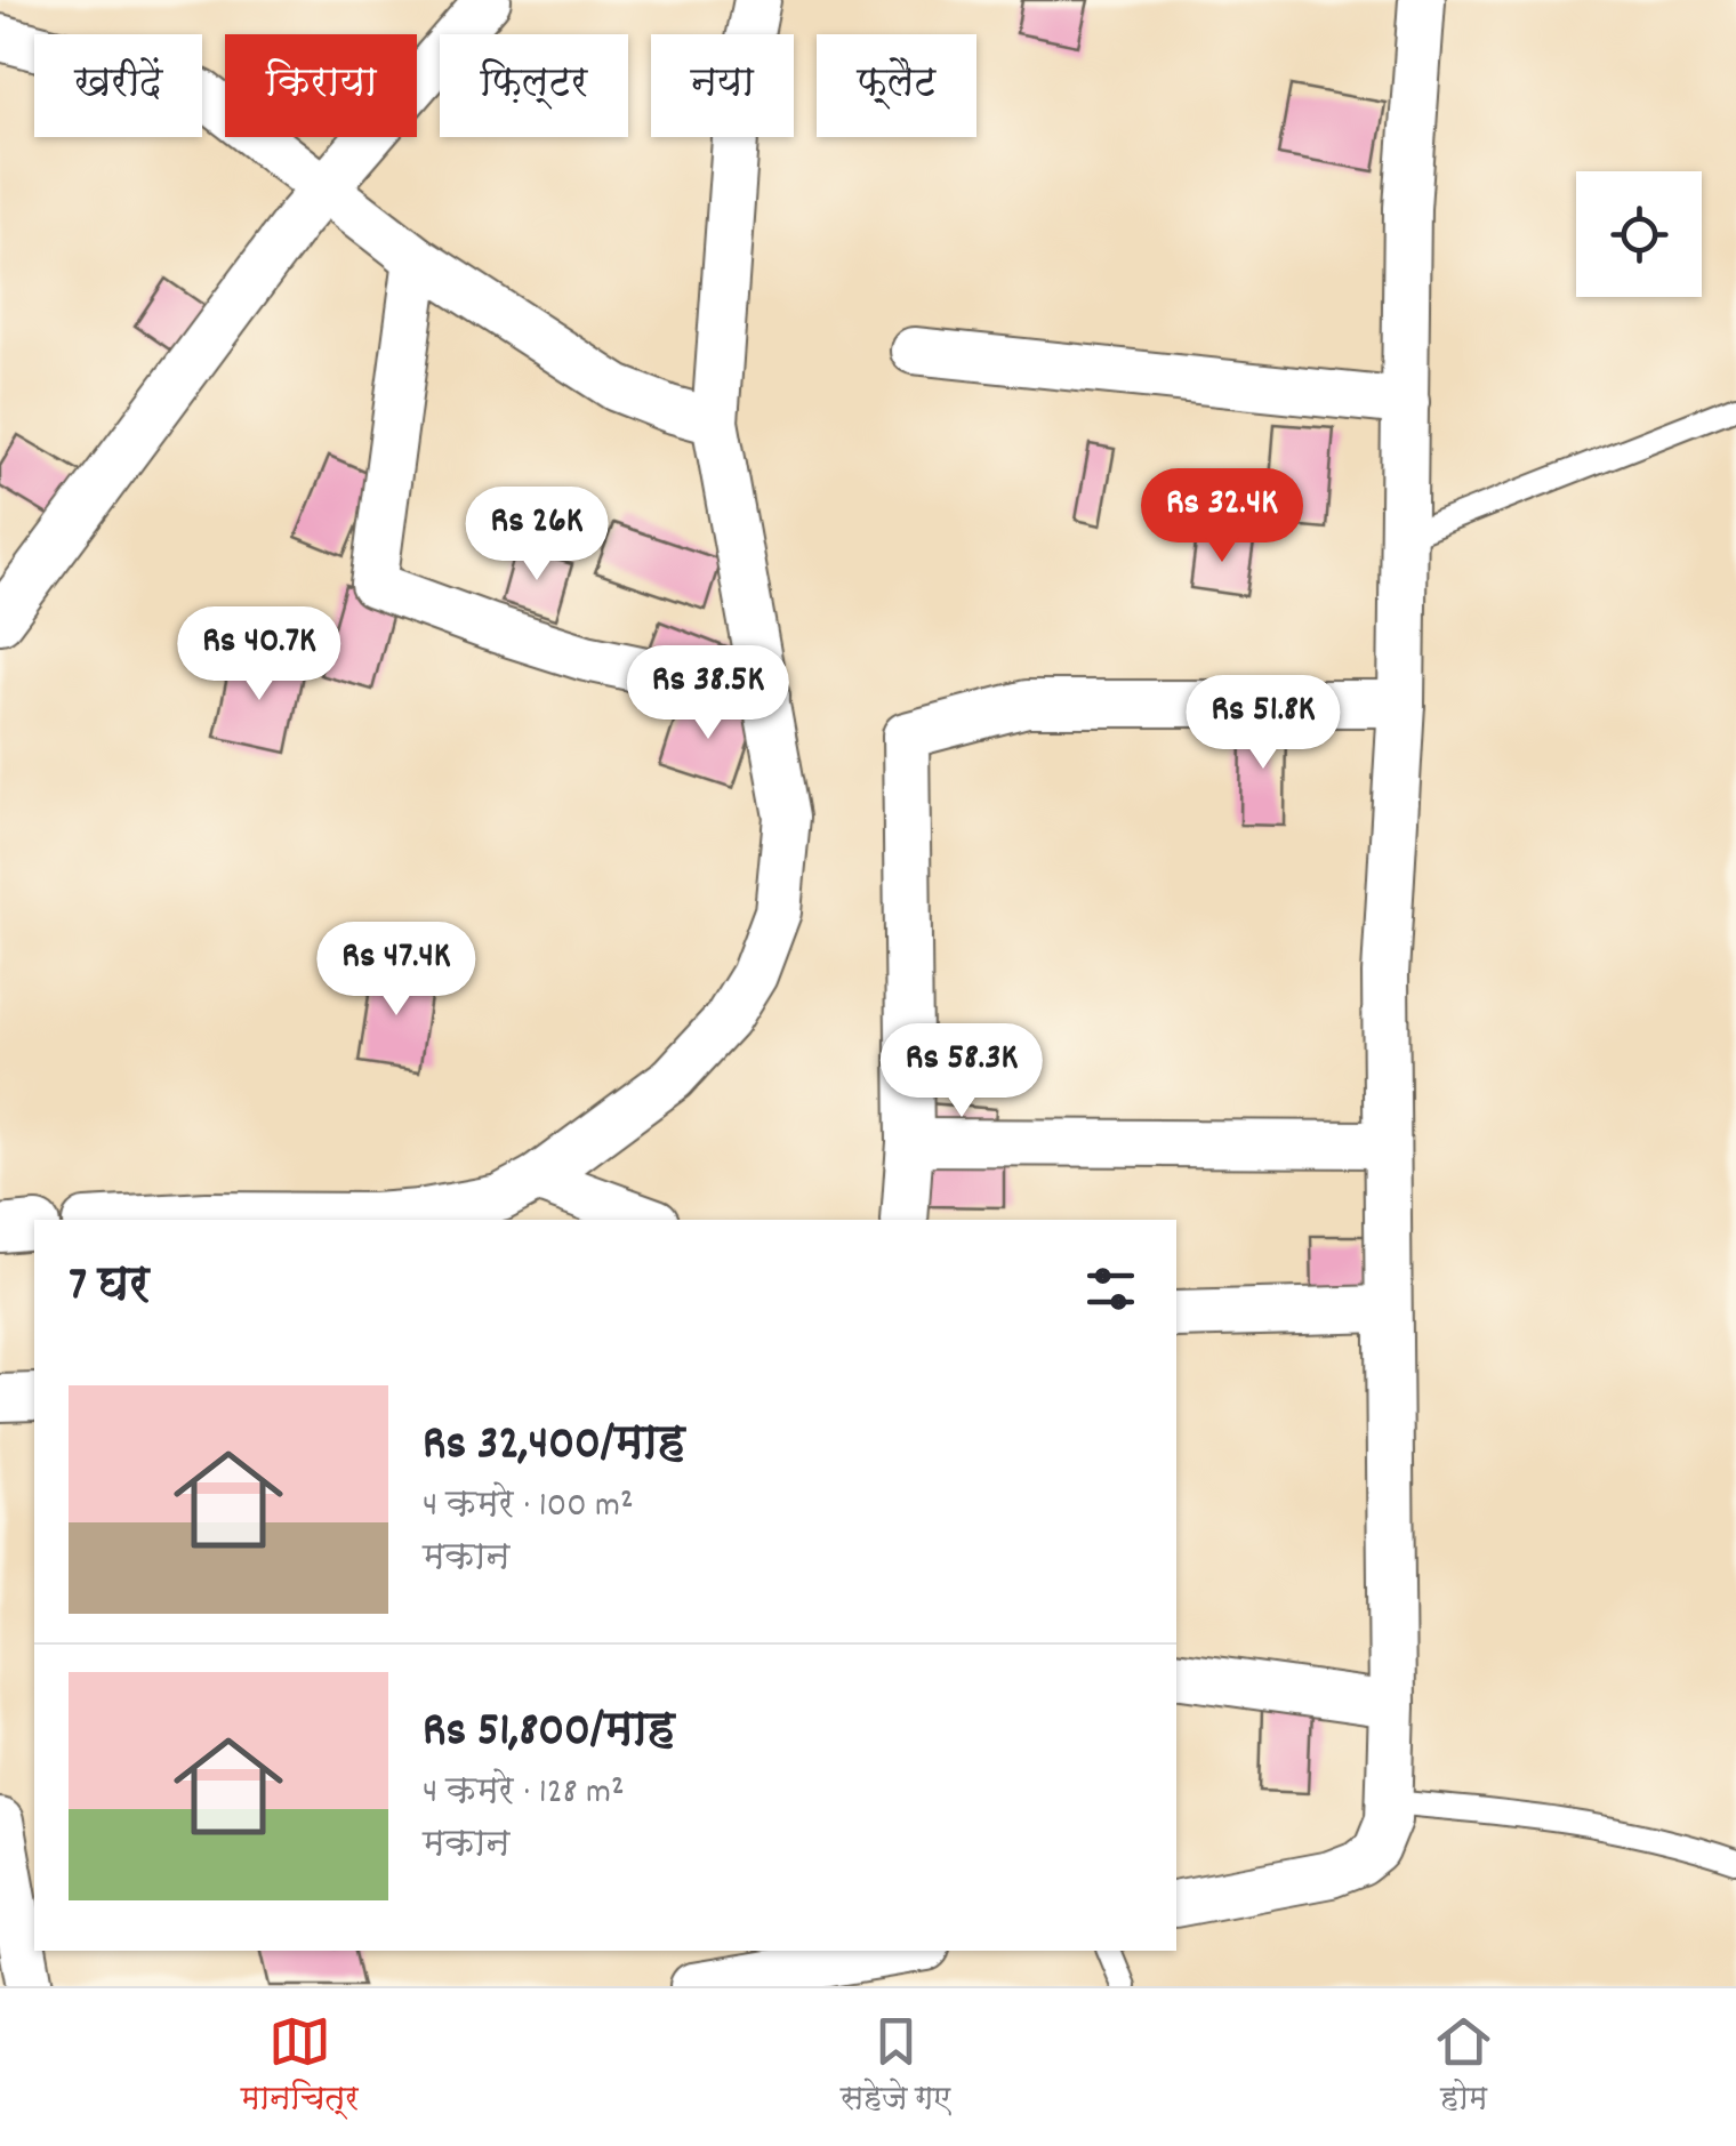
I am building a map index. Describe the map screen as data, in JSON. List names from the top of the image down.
{
  "page": {
    "chip": [
      "खरीदें",
      "किराया",
      "फ़िल्टर",
      "नया",
      "फ़्लैट"
    ],
    "price": [
      "Rs 32.4K",
      "Rs 26K",
      "Rs 40.7K",
      "Rs 38.5K",
      "Rs 51.8K",
      "Rs 47.4K",
      "Rs 58.3K"
    ],
    "heading": "7 घर",
    "list": [
      {
        "name": "Rs 32,400/माह",
        "note": "4 कमरे · 100 m² · मकान"
      },
      {
        "name": "Rs 51,800/माह",
        "note": "4 कमरे · 128 m² · मकान"
      }
    ],
    "tabs": ["मानचित्र", "सहेजे गए", "होम"]
  }
}
